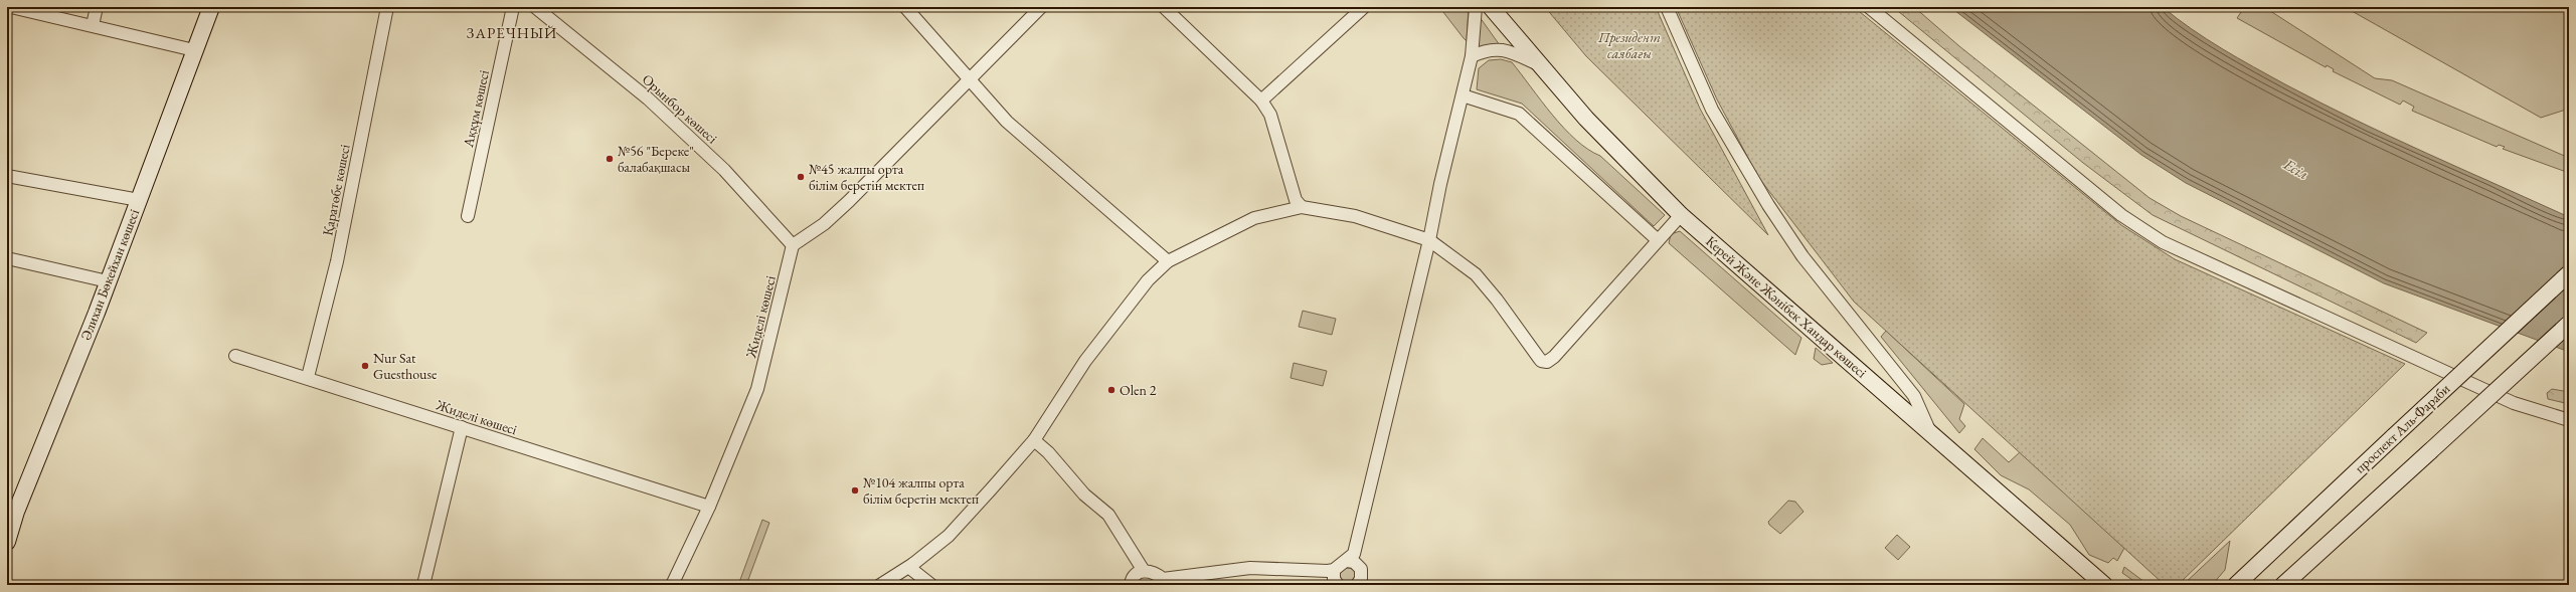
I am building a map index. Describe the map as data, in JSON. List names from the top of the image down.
{
  "streets": {
    "main road": ["Әлихан Бөкейхан көшесі", "Керей Және Жәнібек Хандар көшесі", "проспект Аль-Фараби"],
    "street": [
      "Аққұм көшесі",
      "Орынбор көшесі",
      "Қаратөбе көшесі",
      "Жиделі көшесі"
    ]
  },
  "crossings": [
    ["Орынбор көшесі", "Жиделі көшесі"],
    ["Қаратөбе көшесі", "Жиделі көшесі"]
  ],
  "districts": ["ЗАРЕЧНЫЙ"],
  "water": ["Есіл"],
  "parks": ["Президент саябағы"],
  "places": [
    "№56 \"Береке\" балабақшасы",
    "№45 жалпы орта білім беретін мектеп",
    "Nur Sat Guesthouse",
    "Olen 2",
    "№104 жалпы орта білім беретін мектеп"
  ]
}
